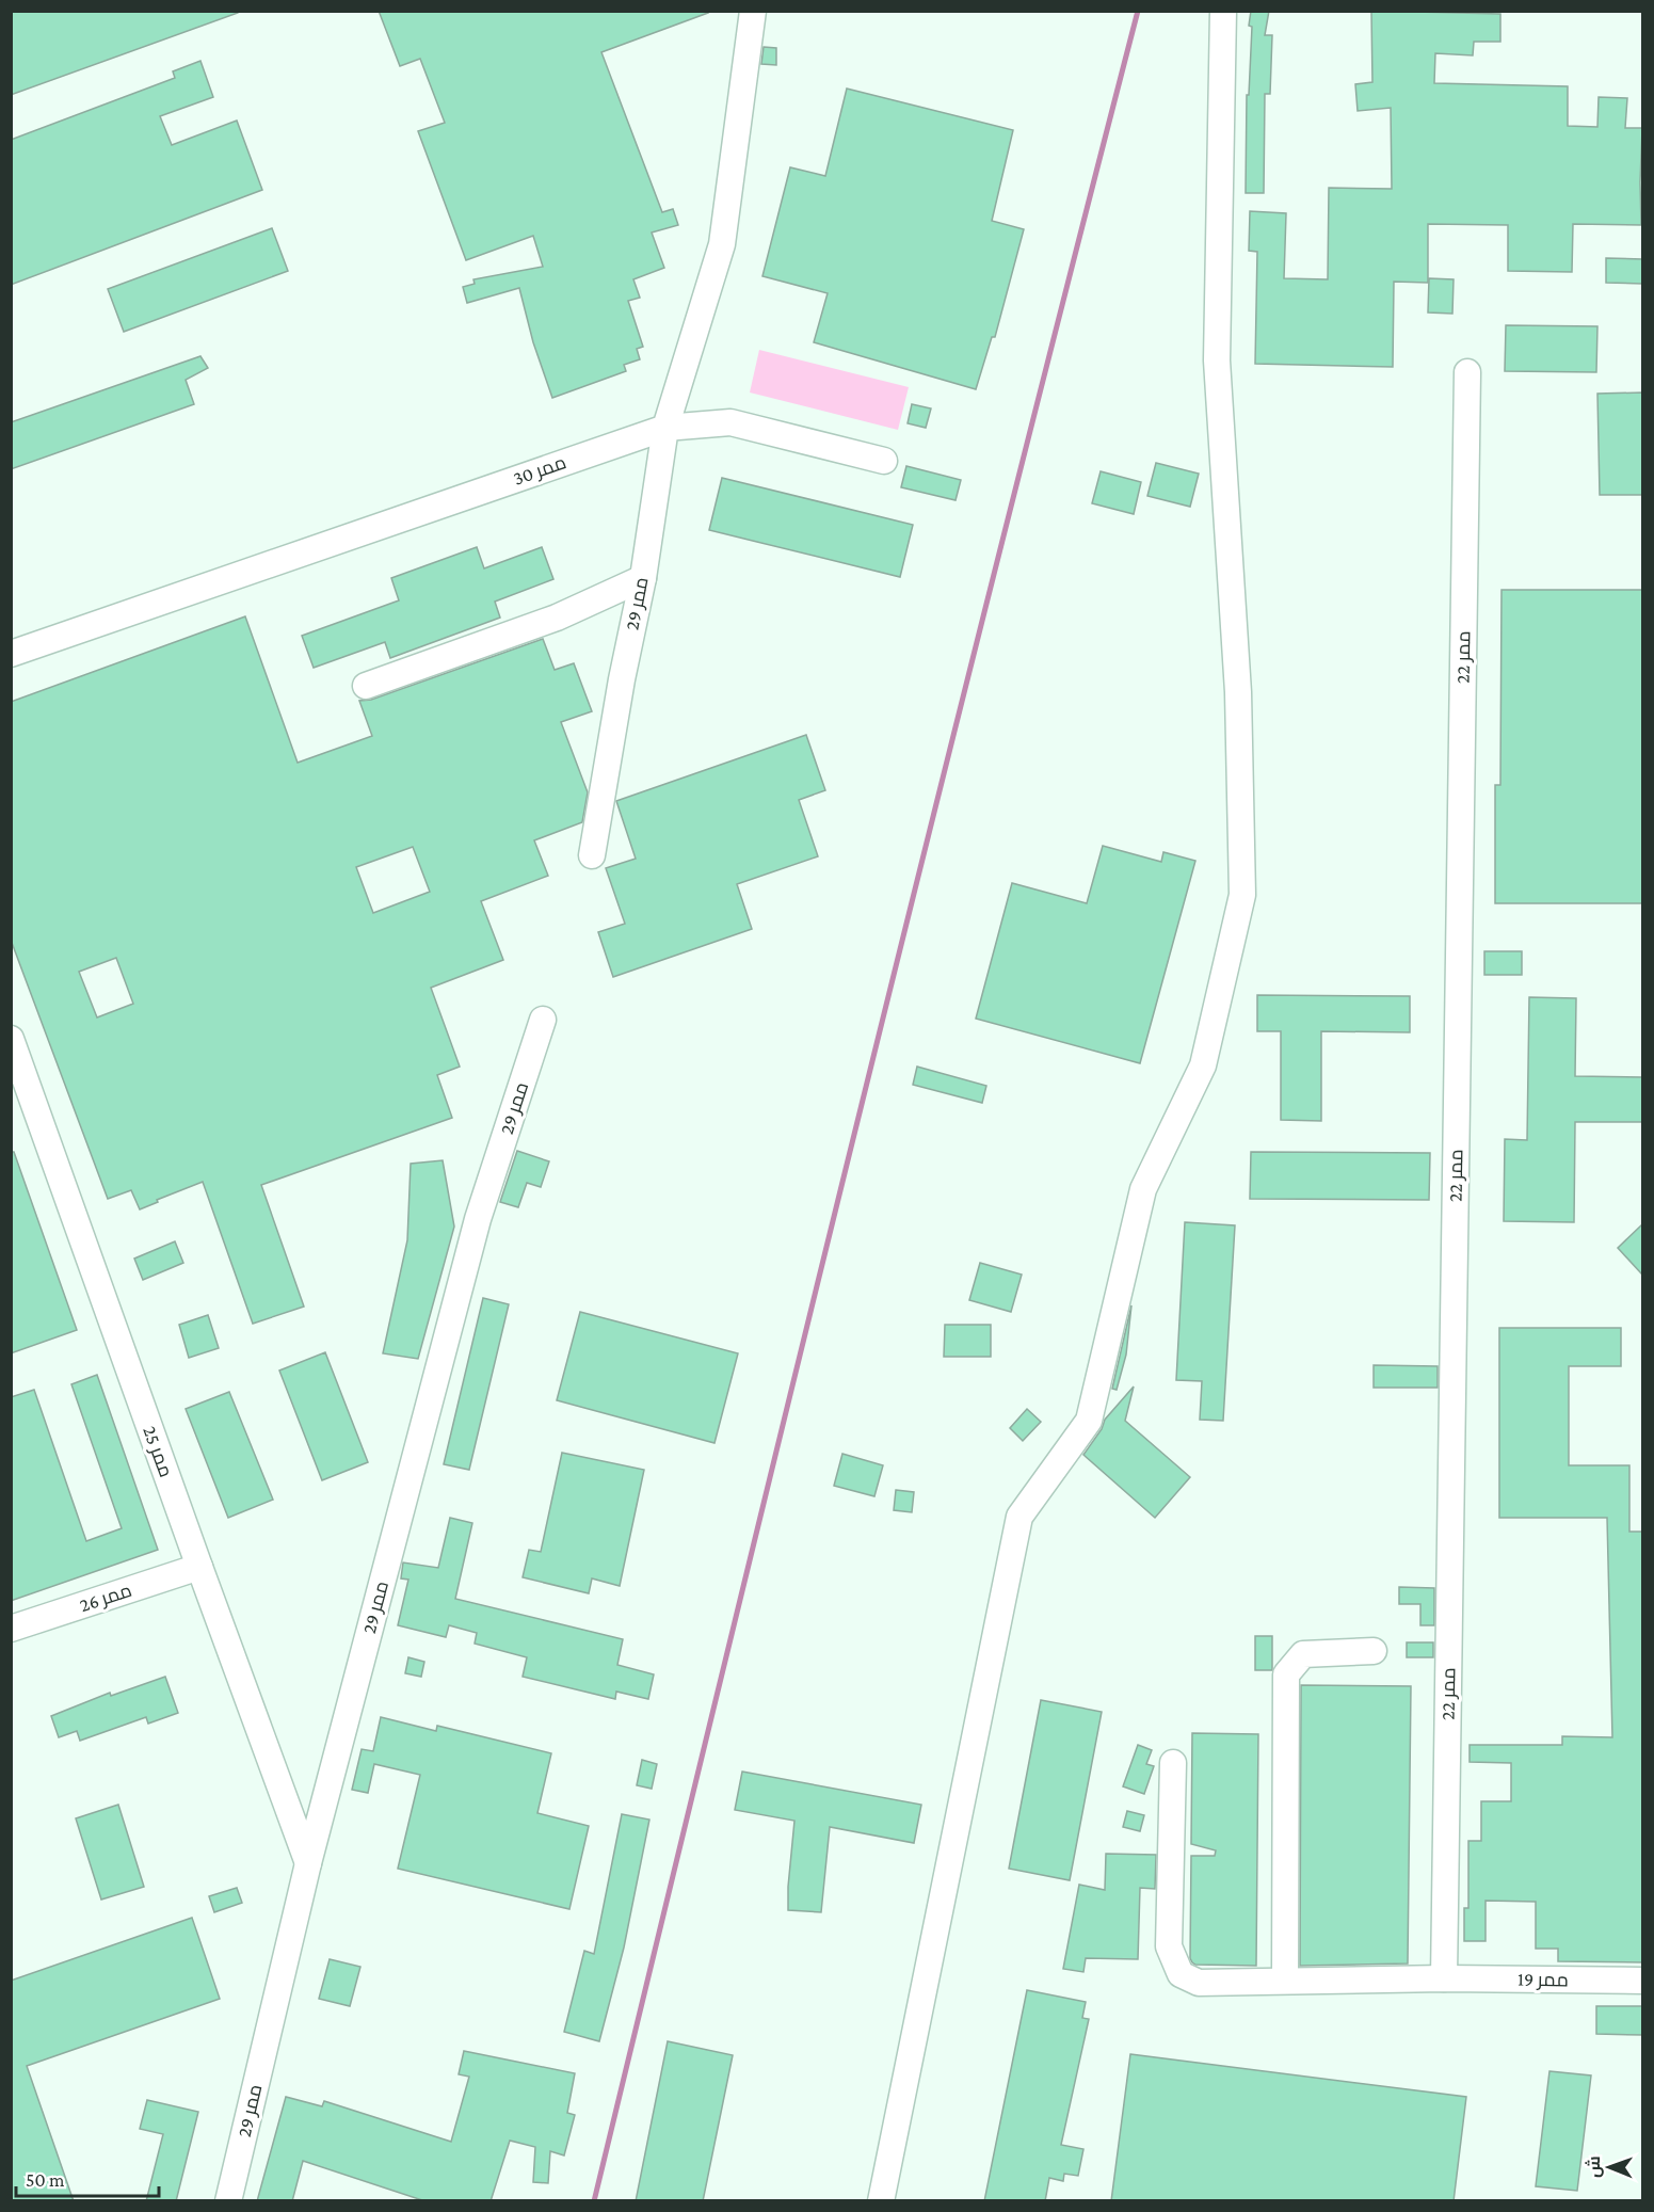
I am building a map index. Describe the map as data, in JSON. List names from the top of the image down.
{
  "streets": {
    "lane": [
      "ممر 30",
      "ممر 29",
      "ممر 22",
      "ممر 25",
      "ممر 26",
      "ممر 19"
    ]
  },
  "crossings": [
    ["ممر 30", "ممر 29"],
    ["ممر 29", "ممر 25"],
    ["ممر 22", "ممر 19"],
    ["ممر 25", "ممر 26"]
  ],
  "scale_bar": "50 m",
  "north": "left"
}
